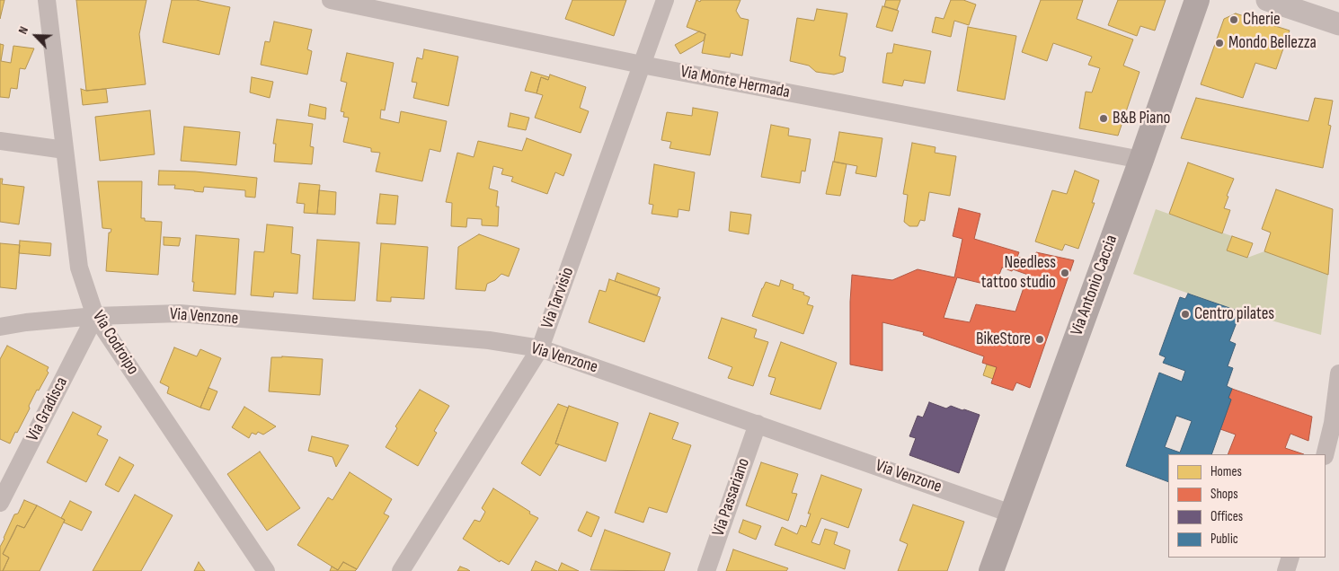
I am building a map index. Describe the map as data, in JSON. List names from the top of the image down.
{
  "streets": {
    "main road": ["Via Antonio Caccia"],
    "street": [
      "Via Monte Hermada",
      "Via Tarvisio",
      "Via Venzone",
      "Via Codroipo",
      "Via Gradisca",
      "Via Passariano"
    ]
  },
  "crossings": [
    ["Via Monte Hermada", "Via Antonio Caccia"],
    ["Via Monte Hermada", "Via Tarvisio"],
    ["Via Antonio Caccia", "Via Venzone"],
    ["Via Tarvisio", "Via Venzone"],
    ["Via Venzone", "Via Codroipo"],
    ["Via Venzone", "Via Gradisca"],
    ["Via Venzone", "Via Passariano"],
    ["Via Codroipo", "Via Gradisca"]
  ],
  "places": [
    "Cherie",
    "Mondo Bellezza",
    "B&B Piano",
    "Needless tattoo studio",
    "Centro pilates",
    "BikeStore"
  ],
  "legend": [
    "Homes",
    "Shops",
    "Offices",
    "Public"
  ],
  "north": "top left"
}
